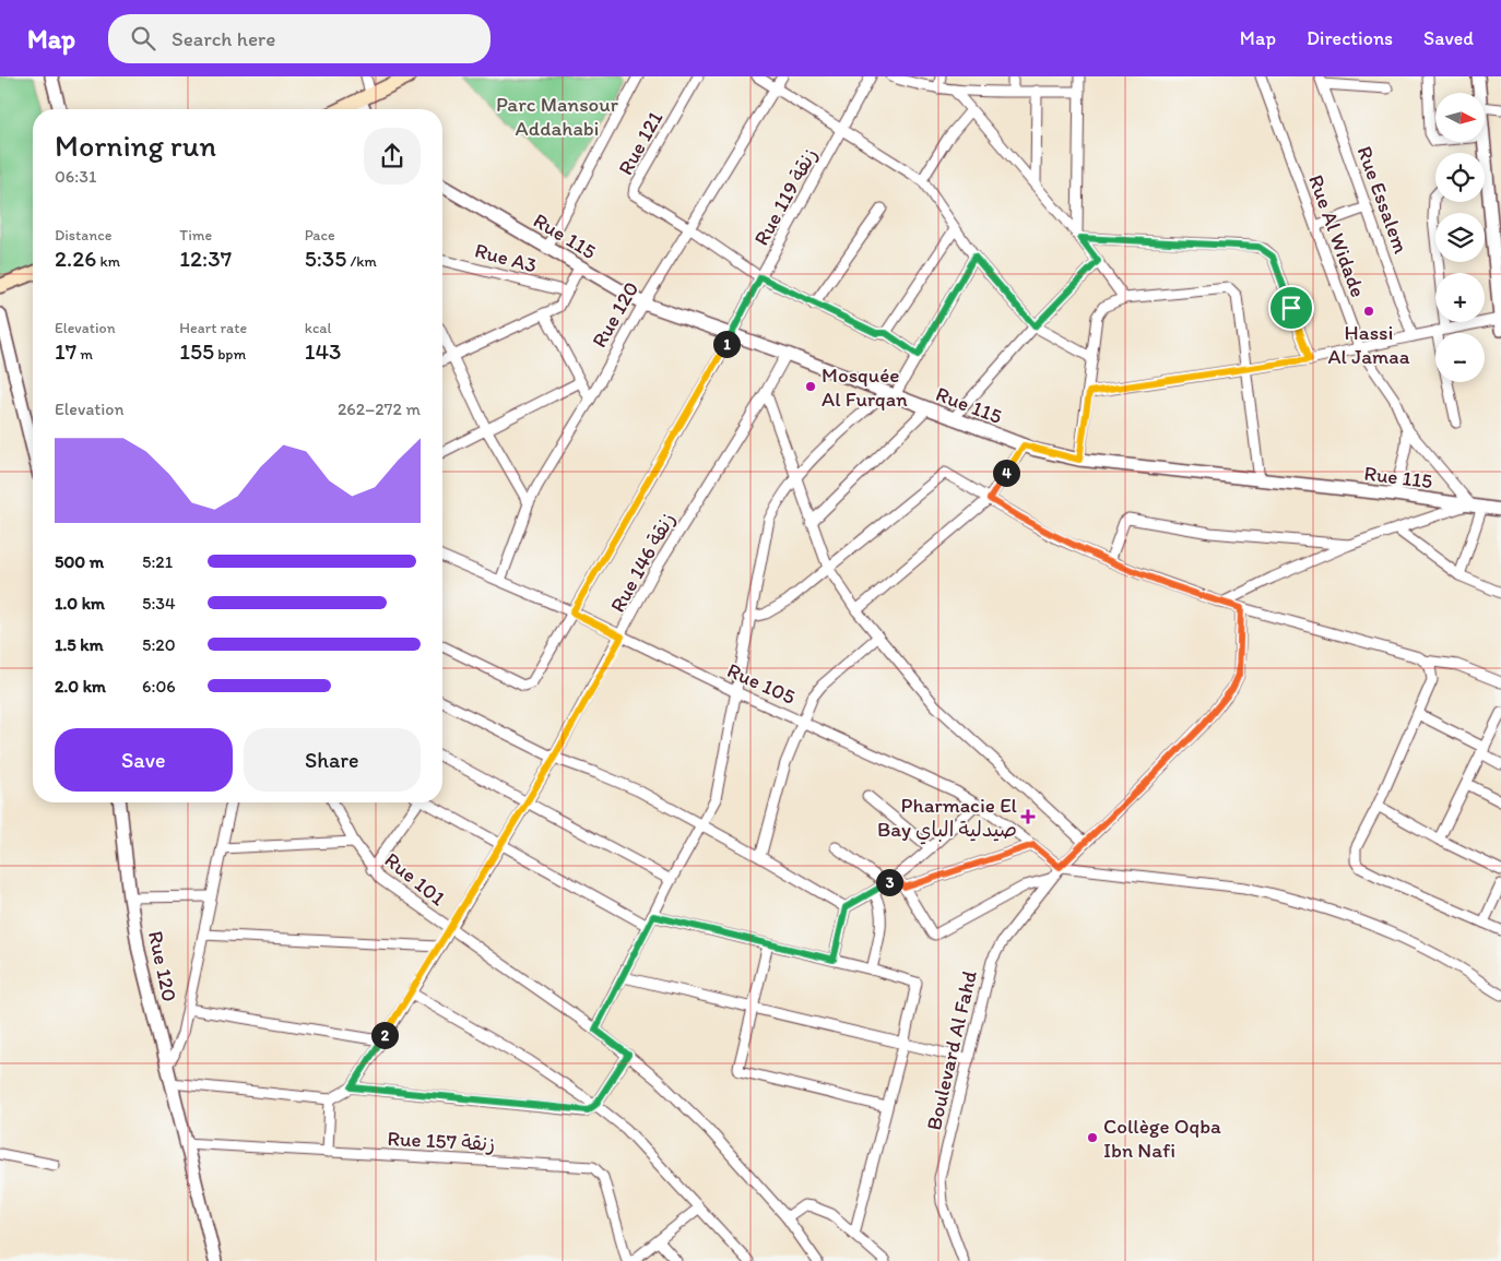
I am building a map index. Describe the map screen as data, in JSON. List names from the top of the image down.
{
  "streets": {
    "street": [
      "Rue 121",
      "Rue 119 زنقة",
      "Rue Essalem",
      "Rue 115",
      "Rue Al Widade",
      "Rue A3",
      "Rue 120",
      "Rue 146 زنقة",
      "Rue 105",
      "Rue 101",
      "Boulevard Al Fahd",
      "Rue 157 زنقة"
    ]
  },
  "crossings": [
    ["Rue 121", "Rue 120"],
    ["Rue 119 زنقة", "Rue 115"],
    ["Rue 119 زنقة", "Rue 105"],
    ["Rue 115", "Rue Al Widade"],
    ["Rue 115", "Rue 120"],
    ["Rue 115", "Rue 146 زنقة"],
    ["Rue 120", "Rue 105"],
    ["Rue 120", "Rue 157 زنقة"],
    ["Rue 146 زنقة", "Rue 105"],
    ["Rue 146 زنقة", "Rue 101"],
    ["Rue 105", "Boulevard Al Fahd"]
  ],
  "parks": ["Parc Mansour Addahabi"],
  "places": {
    "other": ["Hassi Al Jamaa", "Mosquée Al Furqan", "Collège Oqba Ibn Nafi"],
    "health": ["Pharmacie El Bay صيدلية الباي"]
  },
  "north": "right",
  "page": {
    "header": "Map",
    "search": "Search here",
    "nav": ["Map", "Directions", "Saved"],
    "map_buttons": ["+", "−"],
    "heading": ["Morning run", "06:31"],
    "stats": [
      ["Distance", "2.26 km"],
      ["Time", "12:37"],
      ["Pace", "5:35 /km"],
      ["Elevation", "17 m"],
      ["Heart rate", "155 bpm"],
      ["kcal", "143"]
    ],
    "pins": [
      "1",
      "4",
      "3",
      "2"
    ],
    "chart": ["Elevation", "262–272 m"],
    "list": [
      {
        "name": "500 m",
        "note": "5:21"
      },
      {
        "name": "1.0 km",
        "note": "5:34"
      },
      {
        "name": "1.5 km",
        "note": "5:20"
      },
      {
        "name": "2.0 km",
        "note": "6:06"
      }
    ],
    "buttons": ["Save", "Share"]
  }
}
